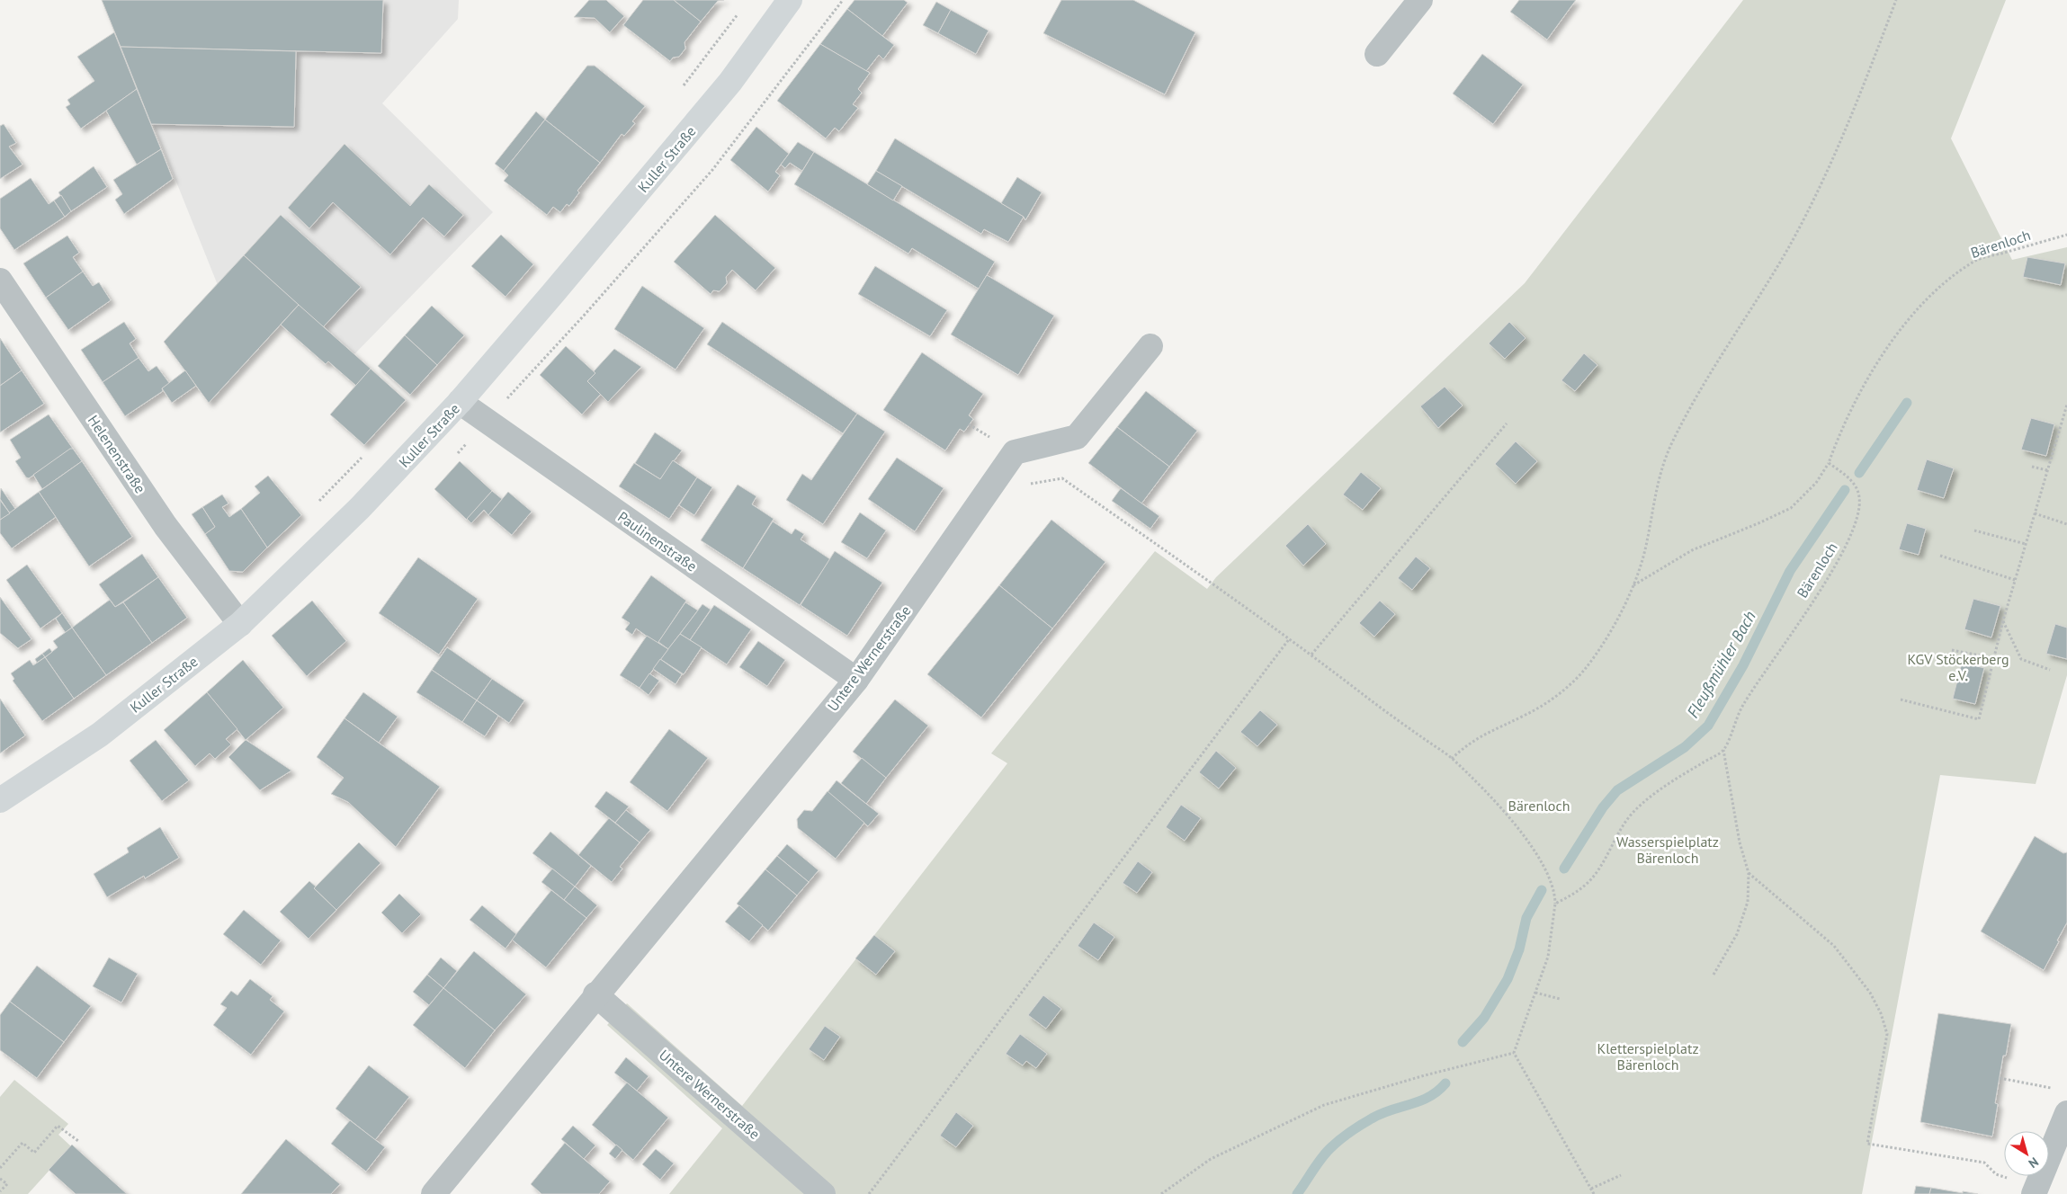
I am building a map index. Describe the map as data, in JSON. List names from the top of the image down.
{
  "streets": {
    "main road": ["Kuller Straße"],
    "street": ["Helenenstraße", "Paulinenstraße", "Untere Wernerstraße"],
    "path": ["Bärenloch"]
  },
  "crossings": [
    ["Kuller Straße", "Helenenstraße"],
    ["Kuller Straße", "Paulinenstraße"],
    ["Paulinenstraße", "Untere Wernerstraße"]
  ],
  "water": ["Fleußmühler Bach"],
  "parks": [
    "KGV Stöckerberg e.V.",
    "Bärenloch",
    "Wasserspielplatz Bärenloch",
    "Kletterspielplatz Bärenloch"
  ],
  "north": "bottom right"
}
